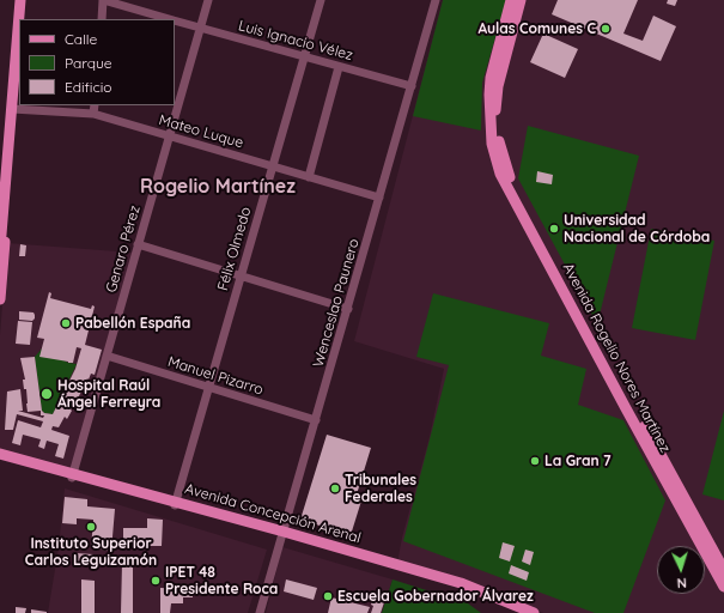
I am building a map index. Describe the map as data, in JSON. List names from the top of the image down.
{
  "streets": {
    "main road": ["Avenida Rogelio Nores Martínez", "Avenida Concepción Arenal"],
    "street": [
      "Luis Ignacio Vélez",
      "Mateo Luque",
      "Genaro Pérez",
      "Félix Olmedo",
      "Wenceslao Paunero",
      "Manuel Pizarro"
    ]
  },
  "crossings": [
    ["Luis Ignacio Vélez", "Genaro Pérez"],
    ["Luis Ignacio Vélez", "Félix Olmedo"],
    ["Luis Ignacio Vélez", "Wenceslao Paunero"],
    ["Mateo Luque", "Genaro Pérez"],
    ["Mateo Luque", "Félix Olmedo"],
    ["Mateo Luque", "Wenceslao Paunero"],
    ["Genaro Pérez", "Manuel Pizarro"],
    ["Genaro Pérez", "Avenida Concepción Arenal"],
    ["Félix Olmedo", "Manuel Pizarro"],
    ["Félix Olmedo", "Avenida Concepción Arenal"],
    ["Wenceslao Paunero", "Manuel Pizarro"],
    ["Wenceslao Paunero", "Avenida Concepción Arenal"]
  ],
  "districts": ["Rogelio Martínez"],
  "places": [
    "Aulas Comunes C",
    "Universidad Nacional de Córdoba",
    "Pabellón España",
    "Hospital Raúl Ángel Ferreyra",
    "La Gran 7",
    "Tribunales Federales",
    "Instituto Superior Carlos Leguizamón",
    "IPET 48 Presidente Roca",
    "Escuela Gobernador Álvarez"
  ],
  "legend": ["Calle", "Parque", "Edificio"],
  "north": "bottom"
}
